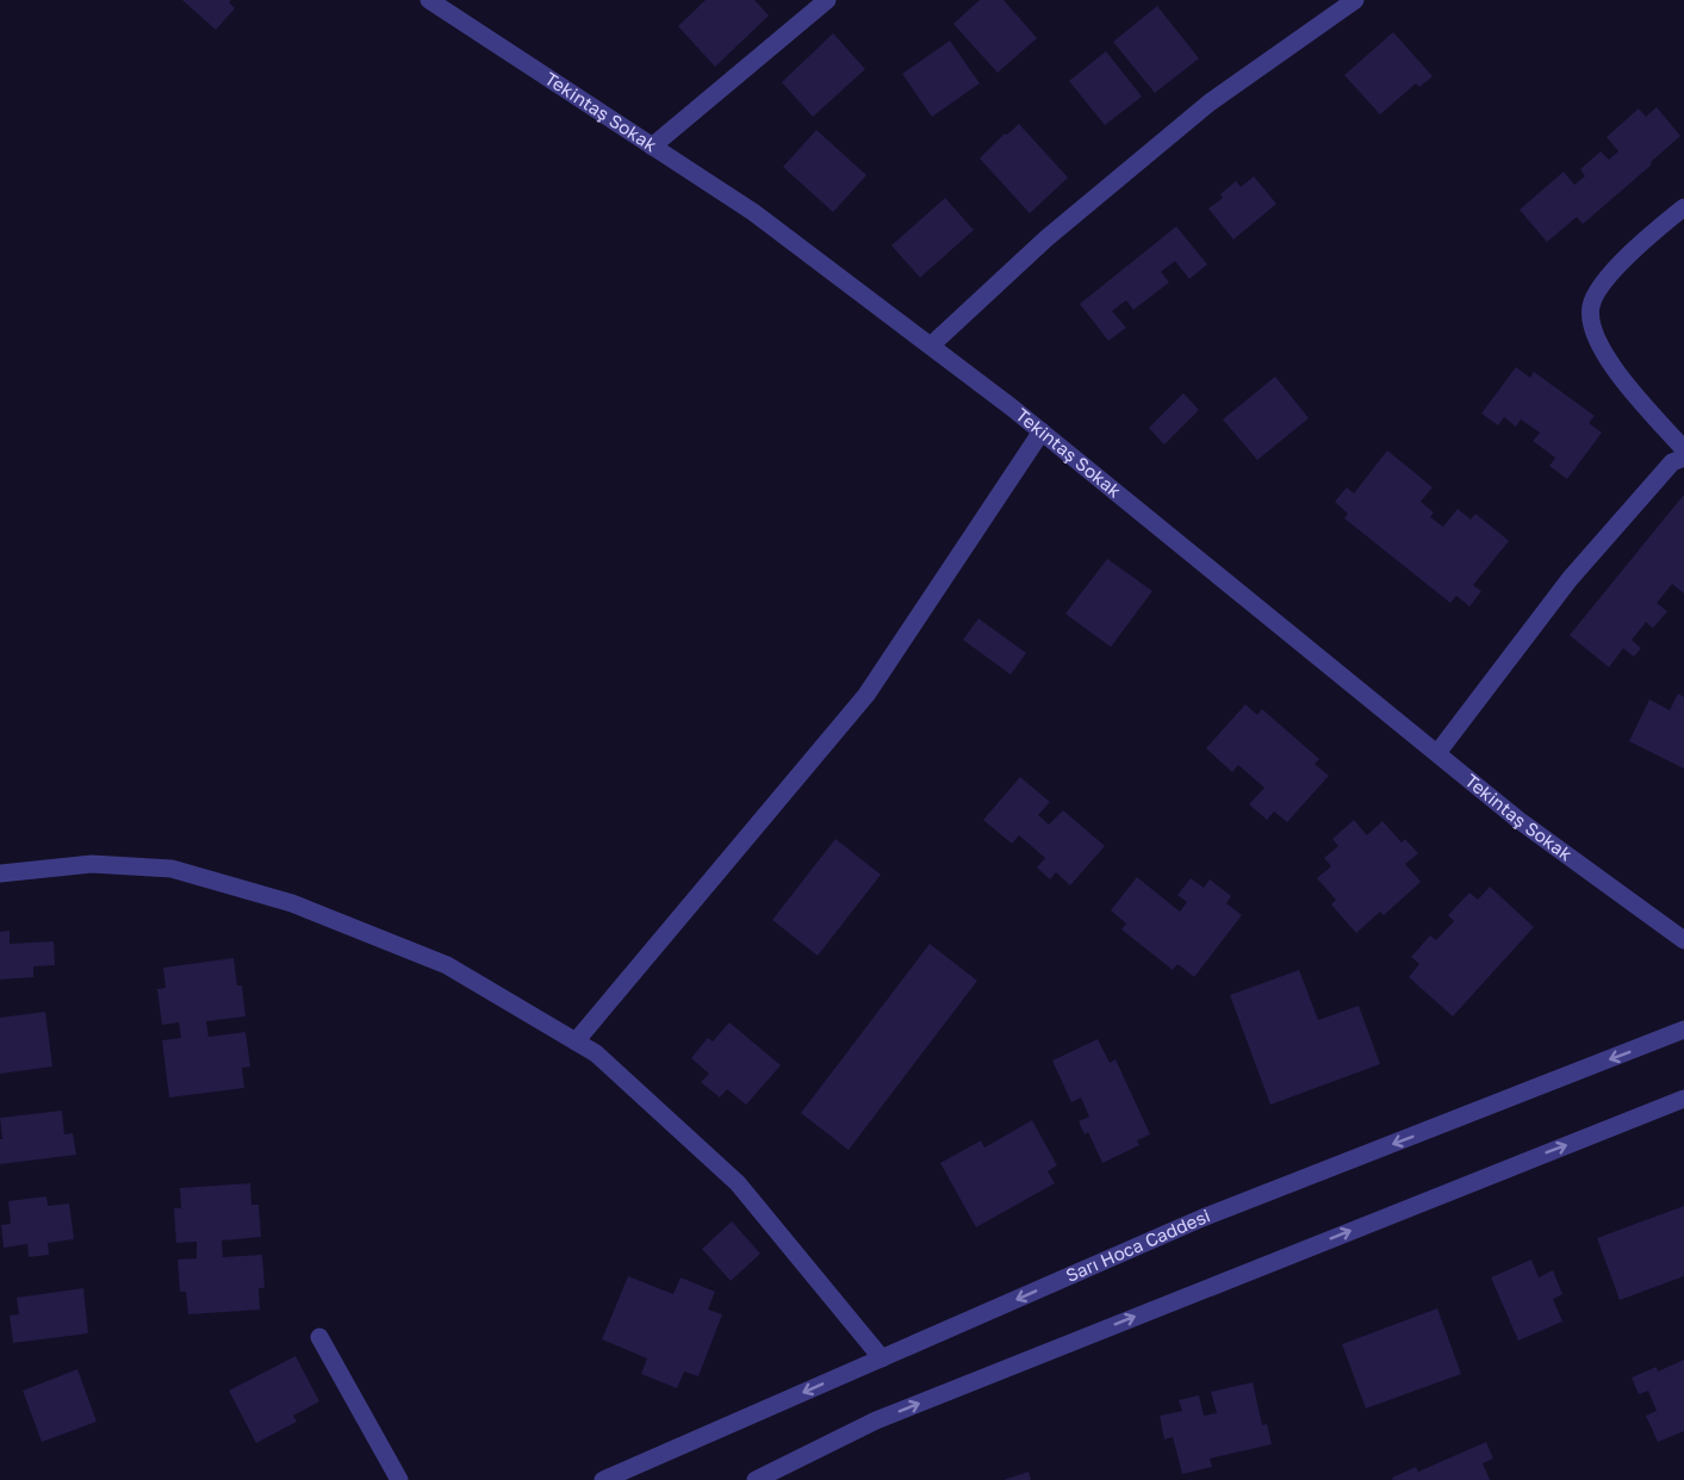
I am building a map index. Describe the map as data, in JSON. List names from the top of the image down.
{
  "streets": {
    "street": ["Tekintaş Sokak", "Sarı Hoca Caddesi"]
  }
}
